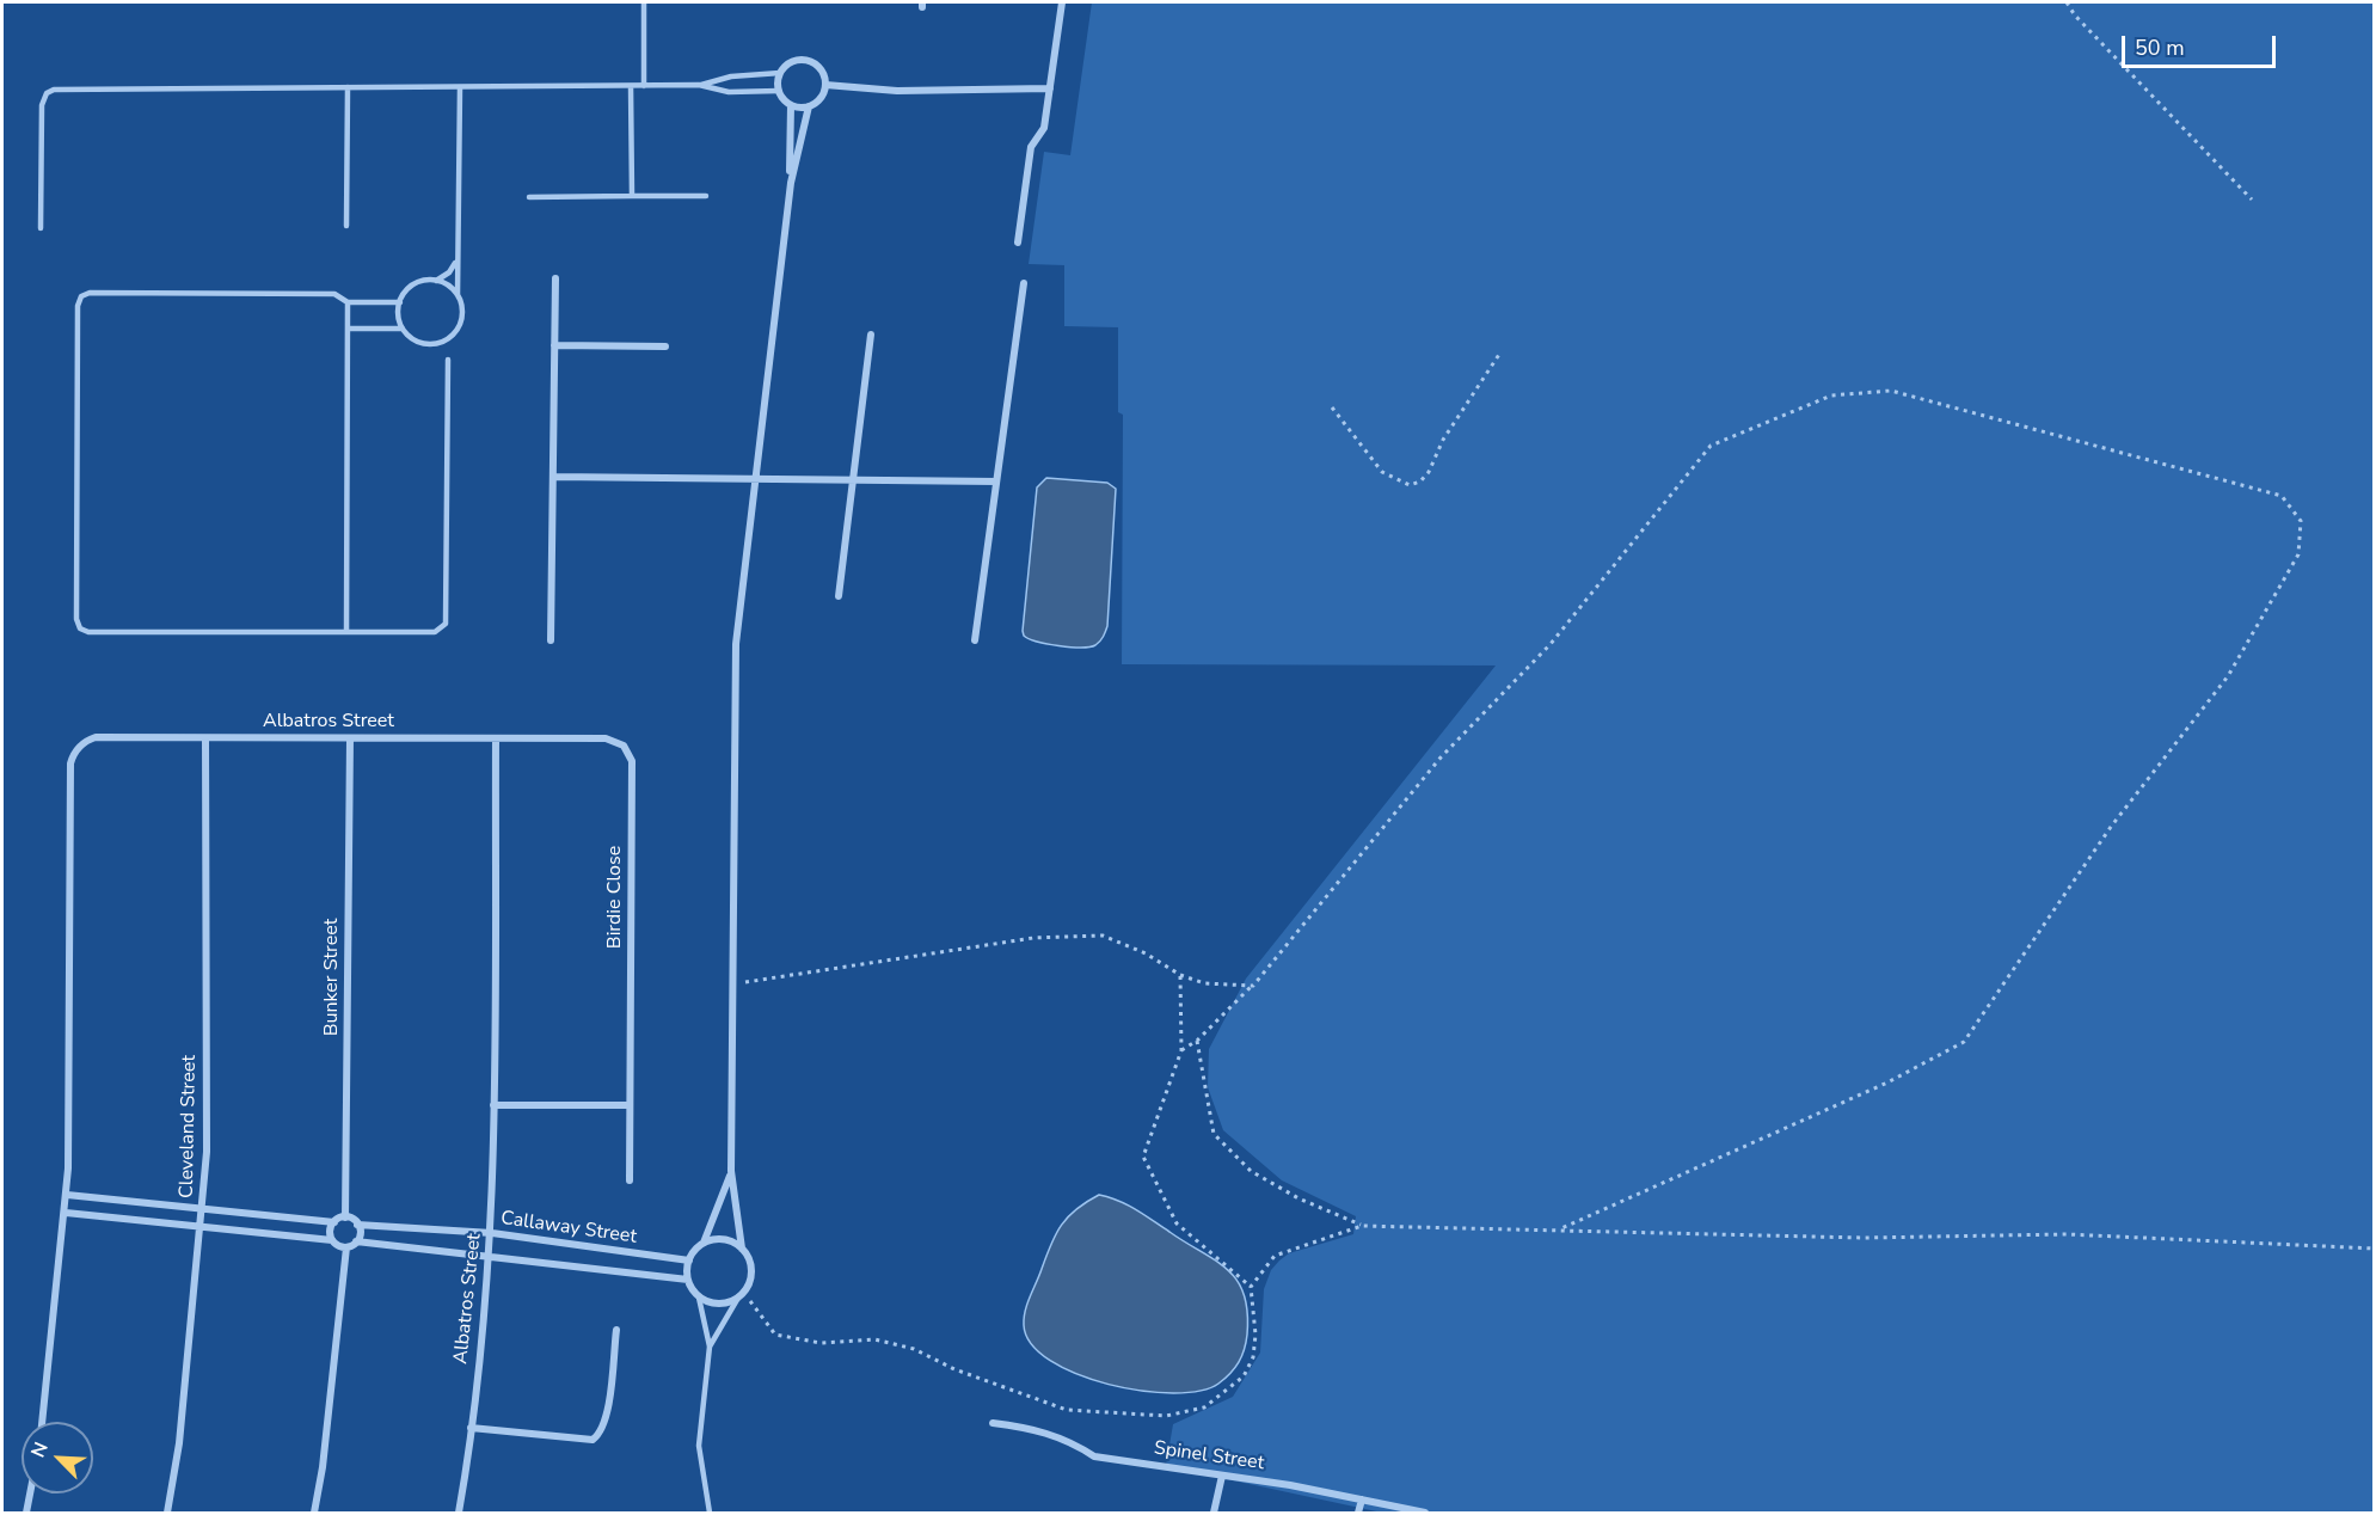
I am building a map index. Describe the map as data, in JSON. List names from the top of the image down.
{
  "streets": {
    "street": [
      "Albatros Street",
      "Birdie Close",
      "Bunker Street",
      "Cleveland Street",
      "Callaway Street",
      "Spinel Street"
    ]
  },
  "crossings": [
    ["Albatros Street", "Birdie Close"],
    ["Albatros Street", "Bunker Street"],
    ["Albatros Street", "Cleveland Street"],
    ["Albatros Street", "Callaway Street"],
    ["Bunker Street", "Callaway Street"]
  ],
  "scale_bar": "50 m",
  "north": "top left"
}
